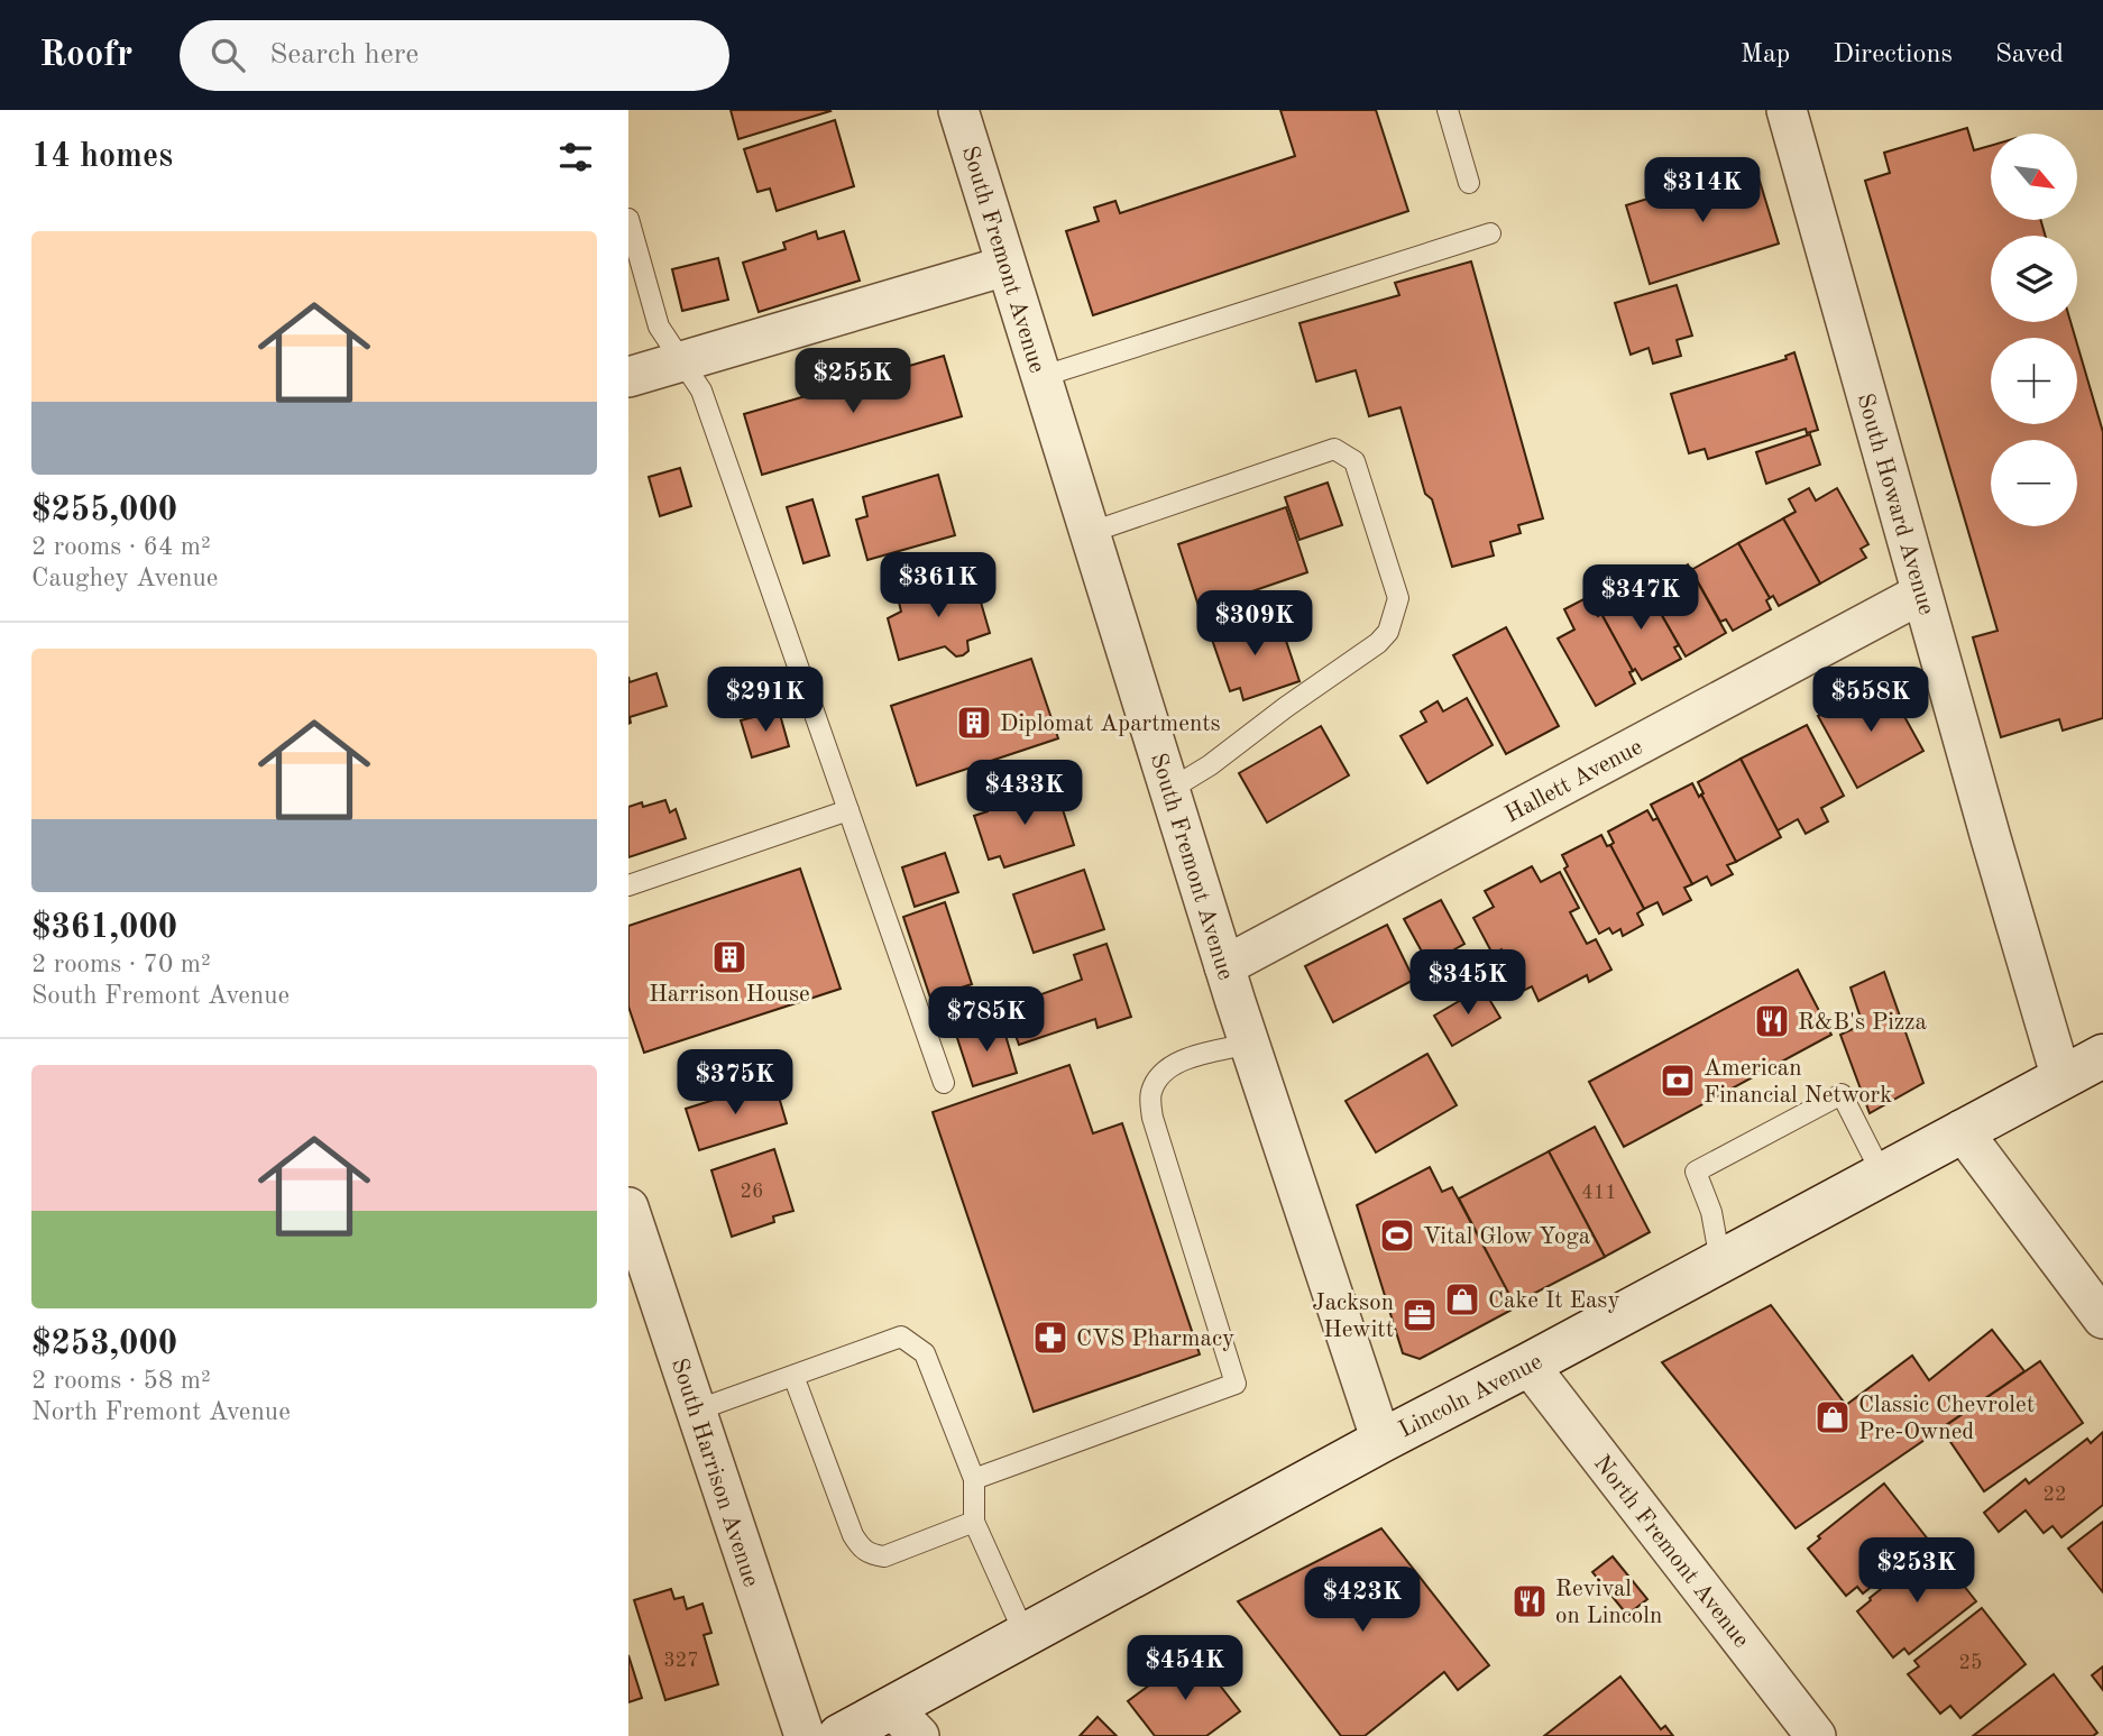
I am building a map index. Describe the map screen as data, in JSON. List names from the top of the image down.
{
  "streets": {
    "street": [
      "South Fremont Avenue",
      "South Howard Avenue",
      "Hallett Avenue",
      "Lincoln Avenue",
      "South Harrison Avenue",
      "North Fremont Avenue"
    ]
  },
  "crossings": [
    ["South Fremont Avenue", "Hallett Avenue"],
    ["South Fremont Avenue", "Lincoln Avenue"],
    ["South Howard Avenue", "Hallett Avenue"],
    ["South Howard Avenue", "Lincoln Avenue"],
    ["Lincoln Avenue", "North Fremont Avenue"]
  ],
  "places": {
    "building": ["Diplomat Apartments", "Harrison House"],
    "restaurant": ["R&B's Pizza", "Revival on Lincoln"],
    "bank": ["American Financial Network"],
    "sports": ["Vital Glow Yoga"],
    "shop": ["Cake It Easy", "Classic Chevrolet Pre-Owned"],
    "office": ["Jackson Hewitt"],
    "pharmacy": ["CVS Pharmacy"]
  },
  "house_numbers": [
    "26",
    "411",
    "22",
    "327",
    "25"
  ],
  "north": "bottom right",
  "page": {
    "header": "Roofr",
    "search": "Search here",
    "nav": ["Map", "Directions", "Saved"],
    "heading": "14 homes",
    "map_buttons": ["+", "−"],
    "price": [
      "$314K",
      "$255K",
      "$361K",
      "$347K",
      "$309K",
      "$291K",
      "$558K",
      "$433K",
      "$345K",
      "$785K",
      "$375K",
      "$253K",
      "$423K",
      "$454K"
    ],
    "list": [
      {
        "name": "$255,000",
        "note": "2 rooms · 64 m² · Caughey Avenue"
      },
      {
        "name": "$361,000",
        "note": "2 rooms · 70 m² · South Fremont Avenue"
      },
      {
        "name": "$253,000",
        "note": "2 rooms · 58 m² · North Fremont Avenue"
      }
    ]
  }
}
